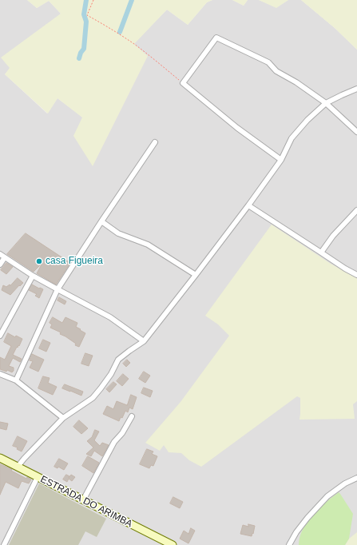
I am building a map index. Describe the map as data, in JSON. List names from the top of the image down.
{
  "streets": {
    "main road": ["ESTRADA DO ARIMBA"]
  },
  "places": ["casa Figueira"]
}
